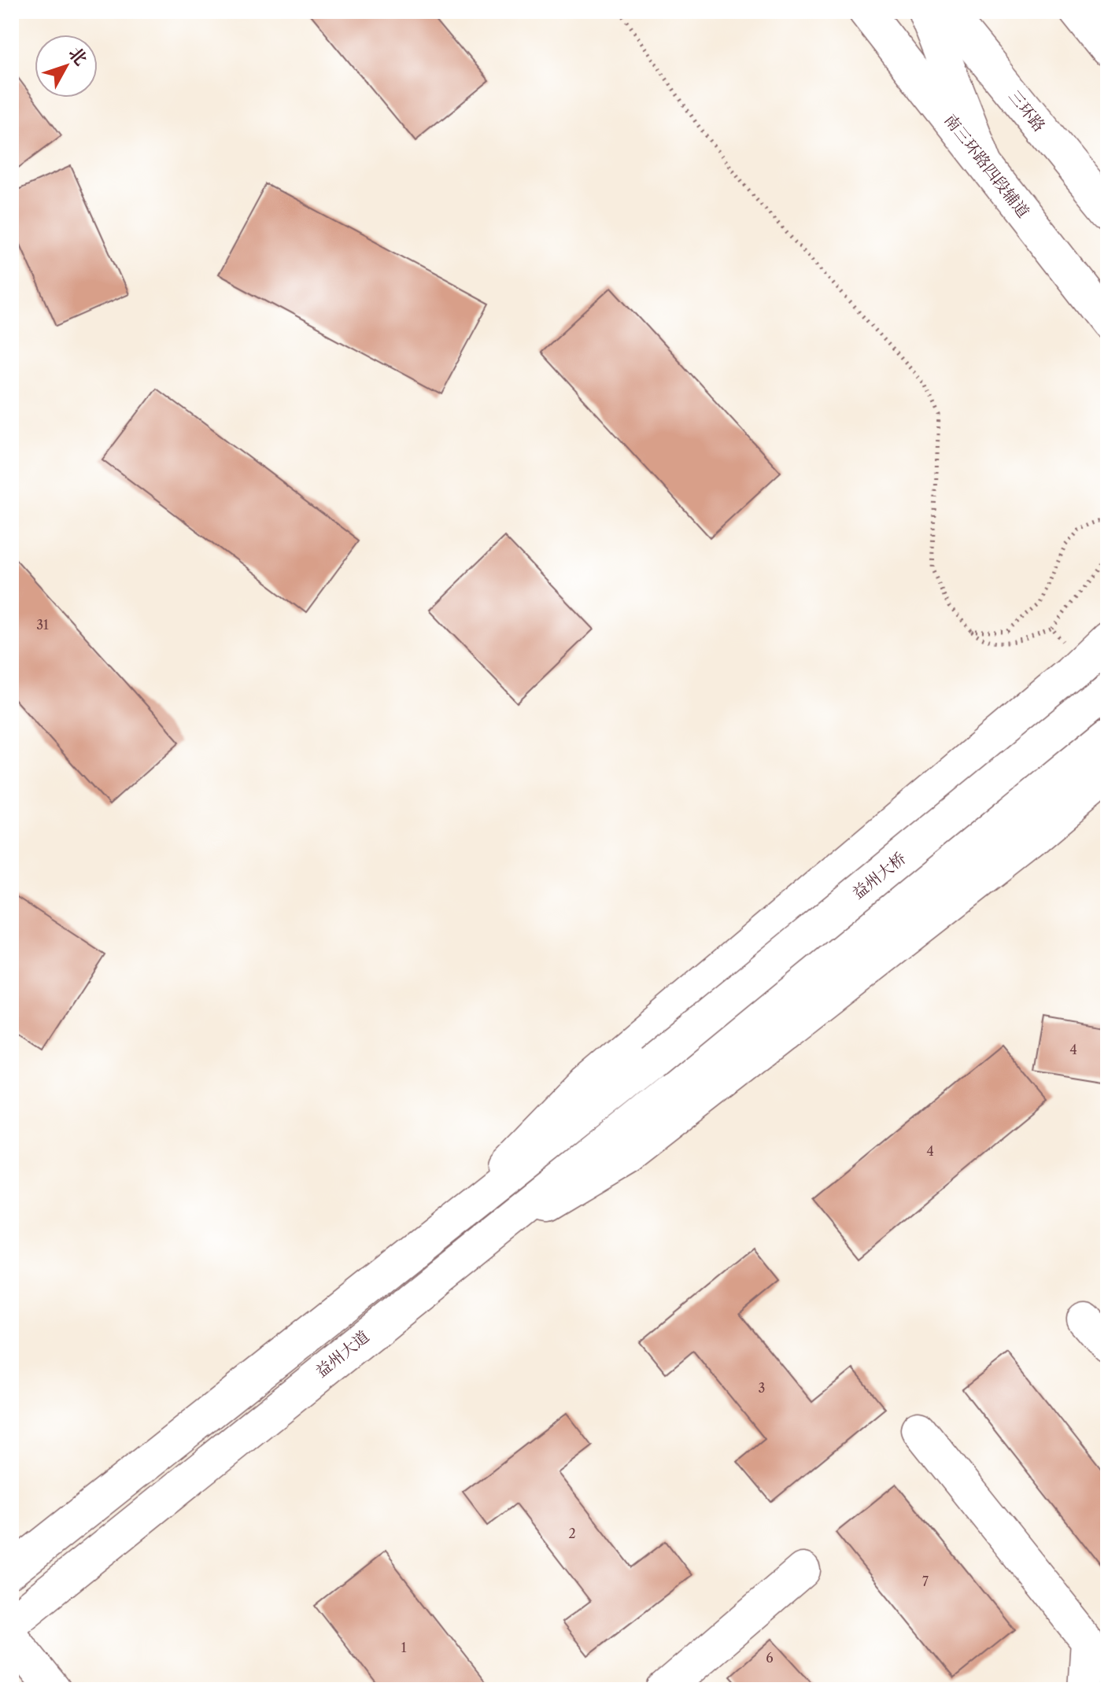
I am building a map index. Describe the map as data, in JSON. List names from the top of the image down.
{
  "streets": {
    "main road": [
      "三环路",
      "南三环路四段辅道",
      "益州大桥",
      "益州大道"
    ]
  },
  "house_numbers": [
    "31",
    "4",
    "4",
    "3",
    "2",
    "7",
    "1",
    "6"
  ],
  "north": "top right"
}
